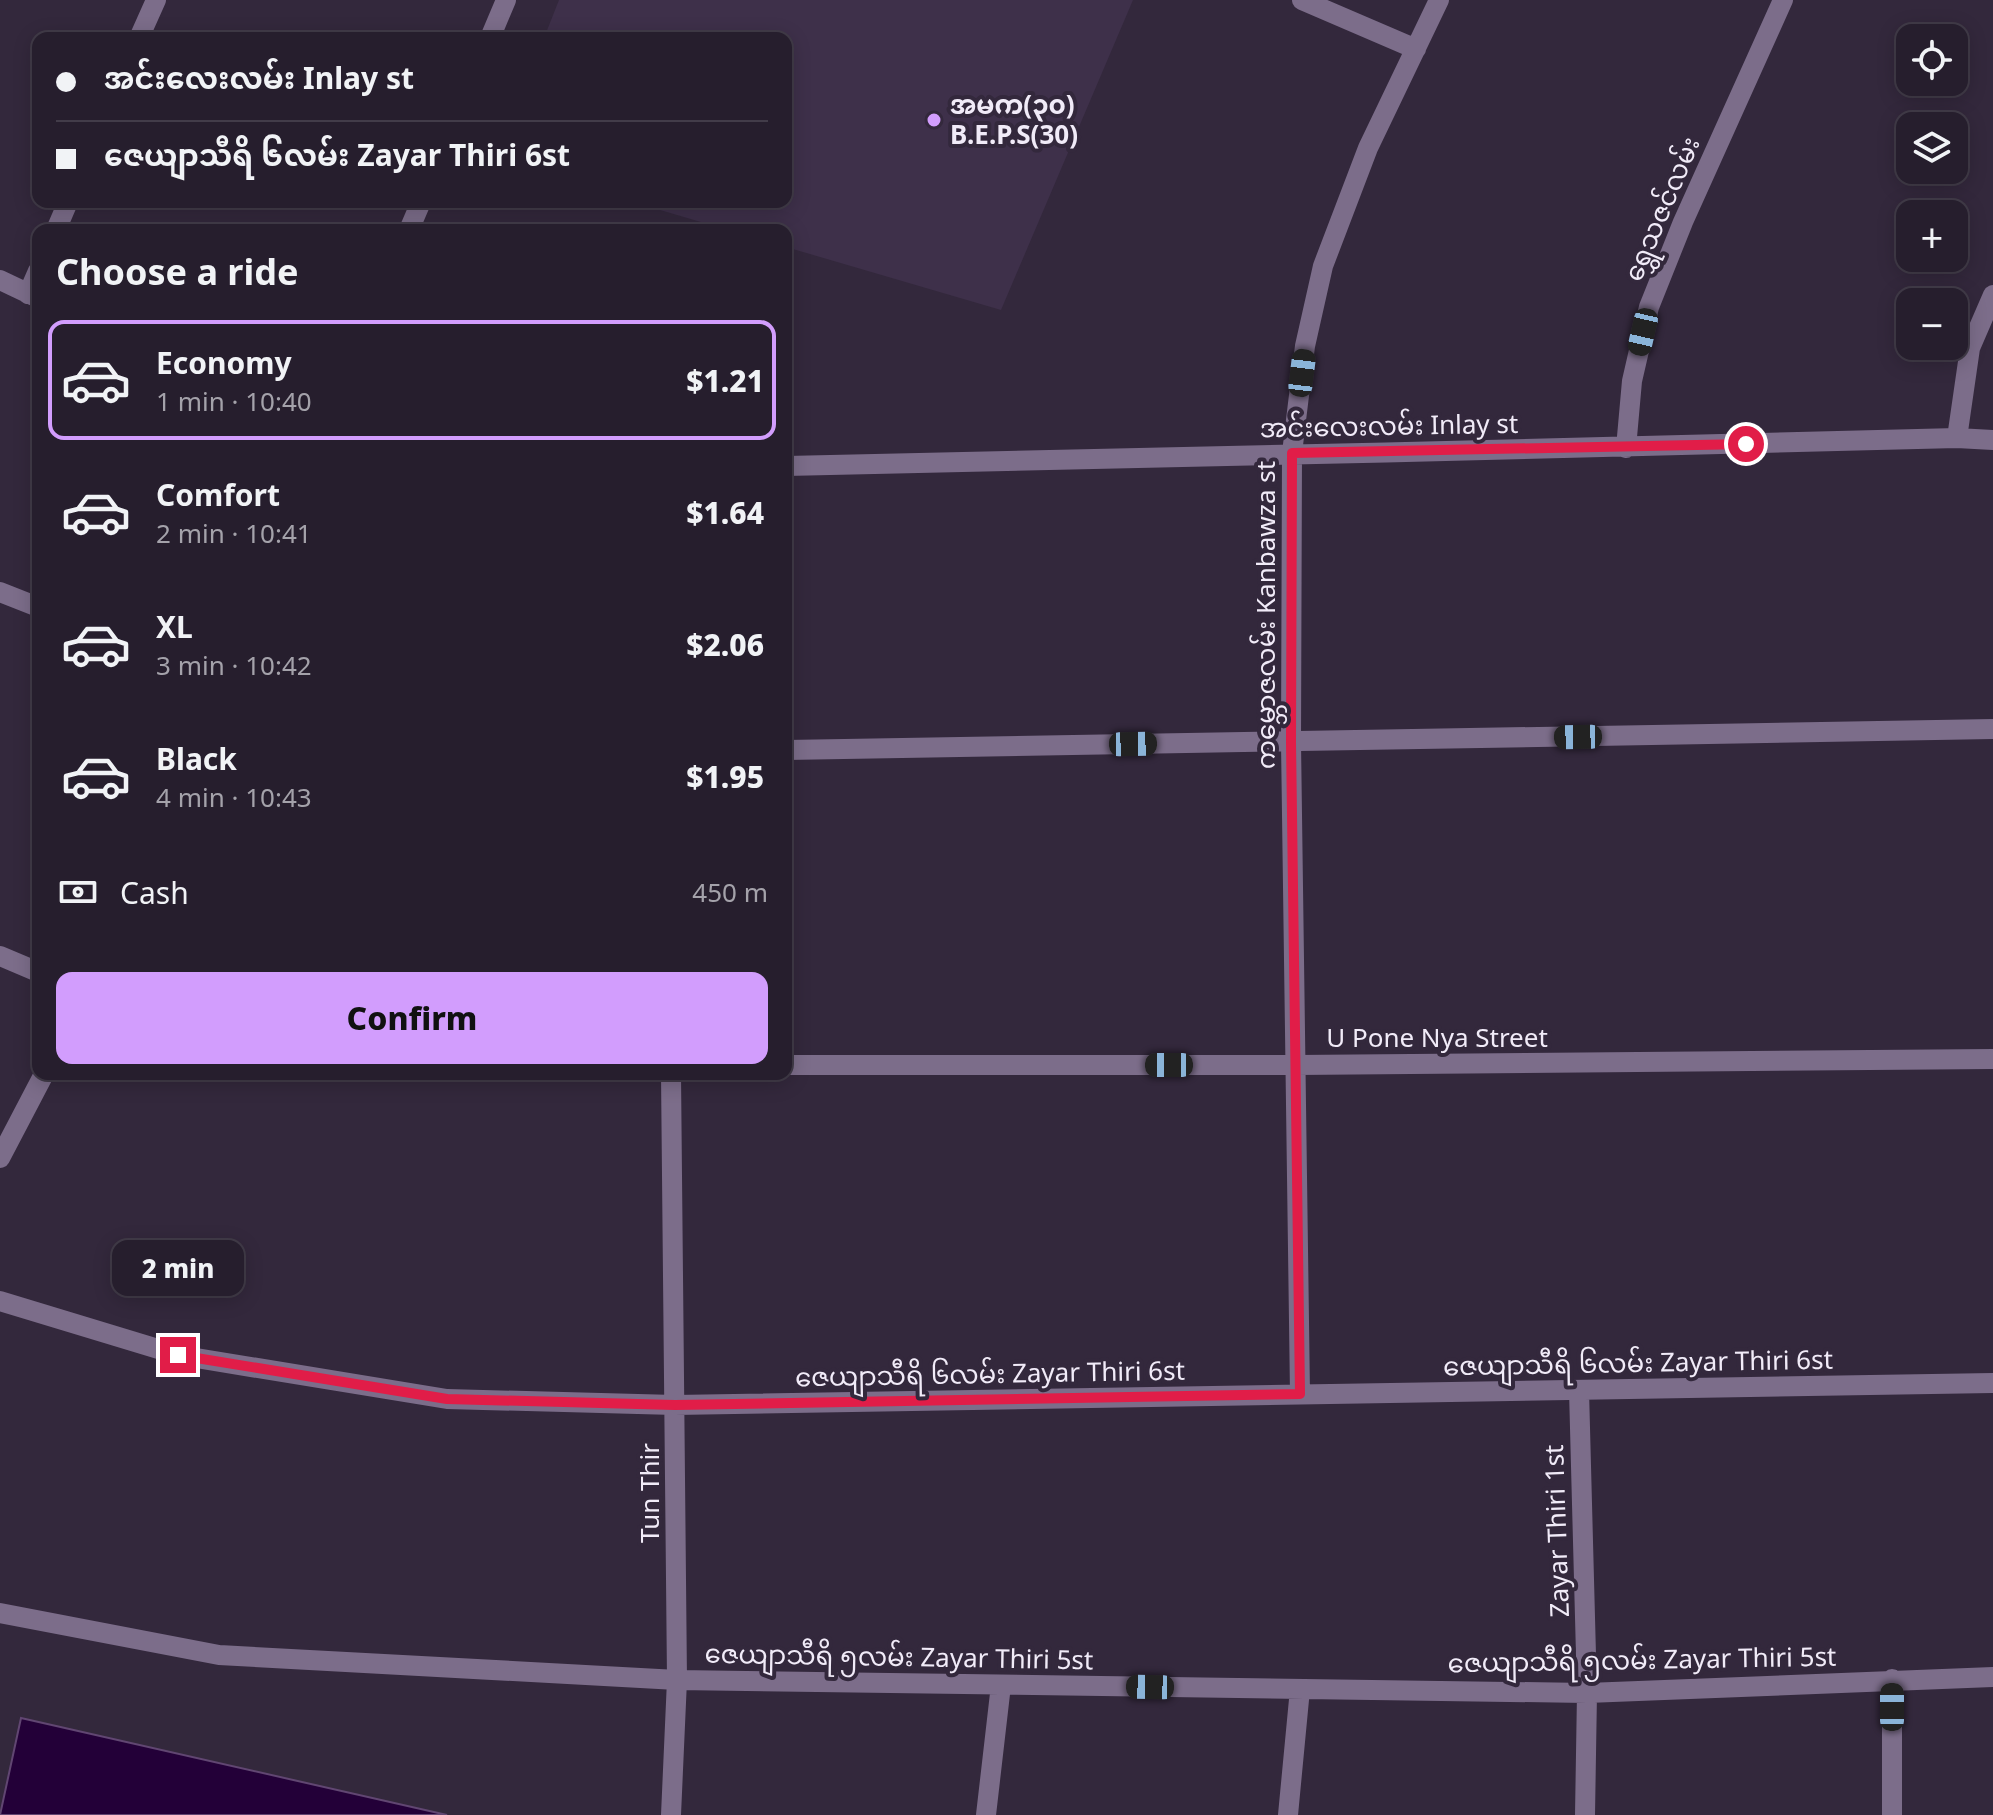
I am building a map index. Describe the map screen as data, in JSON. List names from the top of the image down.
{
  "streets": {
    "street": [
      "ရွှေသဇင်လမ်း",
      "အင်းလေးလမ်း Inlay st",
      "ကမ္ဘောဇလမ်း Kanbawza st",
      "U Pone Nya Street",
      "ဇေယျာသီရိ ၆လမ်း Zayar Thiri 6st",
      "Tun Thir",
      "Zayar Thiri 1st",
      "ဇေယျာသီရိ ၅လမ်း Zayar Thiri 5st"
    ]
  },
  "crossings": [
    ["ရွှေသဇင်လမ်း", "အင်းလေးလမ်း Inlay st"],
    ["အင်းလေးလမ်း Inlay st", "ကမ္ဘောဇလမ်း Kanbawza st"],
    ["ကမ္ဘောဇလမ်း Kanbawza st", "U Pone Nya Street"],
    ["ကမ္ဘောဇလမ်း Kanbawza st", "ဇေယျာသီရိ ၆လမ်း Zayar Thiri 6st"],
    ["ဇေယျာသီရိ ၆လမ်း Zayar Thiri 6st", "Tun Thir"],
    ["ဇေယျာသီရိ ၆လမ်း Zayar Thiri 6st", "Zayar Thiri 1st"],
    ["Tun Thir", "ဇေယျာသီရိ ၅လမ်း Zayar Thiri 5st"],
    ["Zayar Thiri 1st", "ဇေယျာသီရိ ၅လမ်း Zayar Thiri 5st"]
  ],
  "places": ["အမက(၃၀) B.E.P.S(30)"],
  "page": {
    "map_buttons": ["+", "−"],
    "banner": ["အင်းလေးလမ်း Inlay st", "ဇေယျာသီရိ ၆လမ်း Zayar Thiri 6st"],
    "heading": "Choose a ride",
    "list": [
      {
        "name": "Economy",
        "note": "1 min · 10:40",
        "value": "$1.21"
      },
      {
        "name": "Comfort",
        "note": "2 min · 10:41",
        "value": "$1.64"
      },
      {
        "name": "XL",
        "note": "3 min · 10:42",
        "value": "$2.06"
      },
      {
        "name": "Black",
        "note": "4 min · 10:43",
        "value": "$1.95"
      }
    ],
    "pay": ["Cash", "450 m"],
    "buttons": "Confirm",
    "bubble": "2 min"
  }
}
